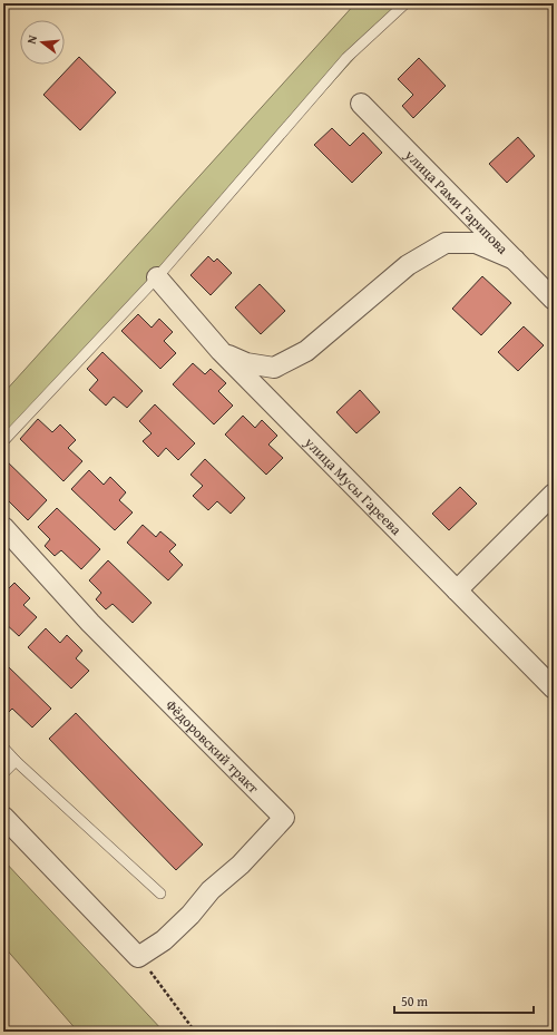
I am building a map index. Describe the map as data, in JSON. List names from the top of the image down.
{
  "streets": {
    "street": ["улица Рами Гарипова", "улица Мусы Гареева", "Фёдоровский тракт"]
  },
  "scale_bar": "50 m",
  "north": "left"
}
